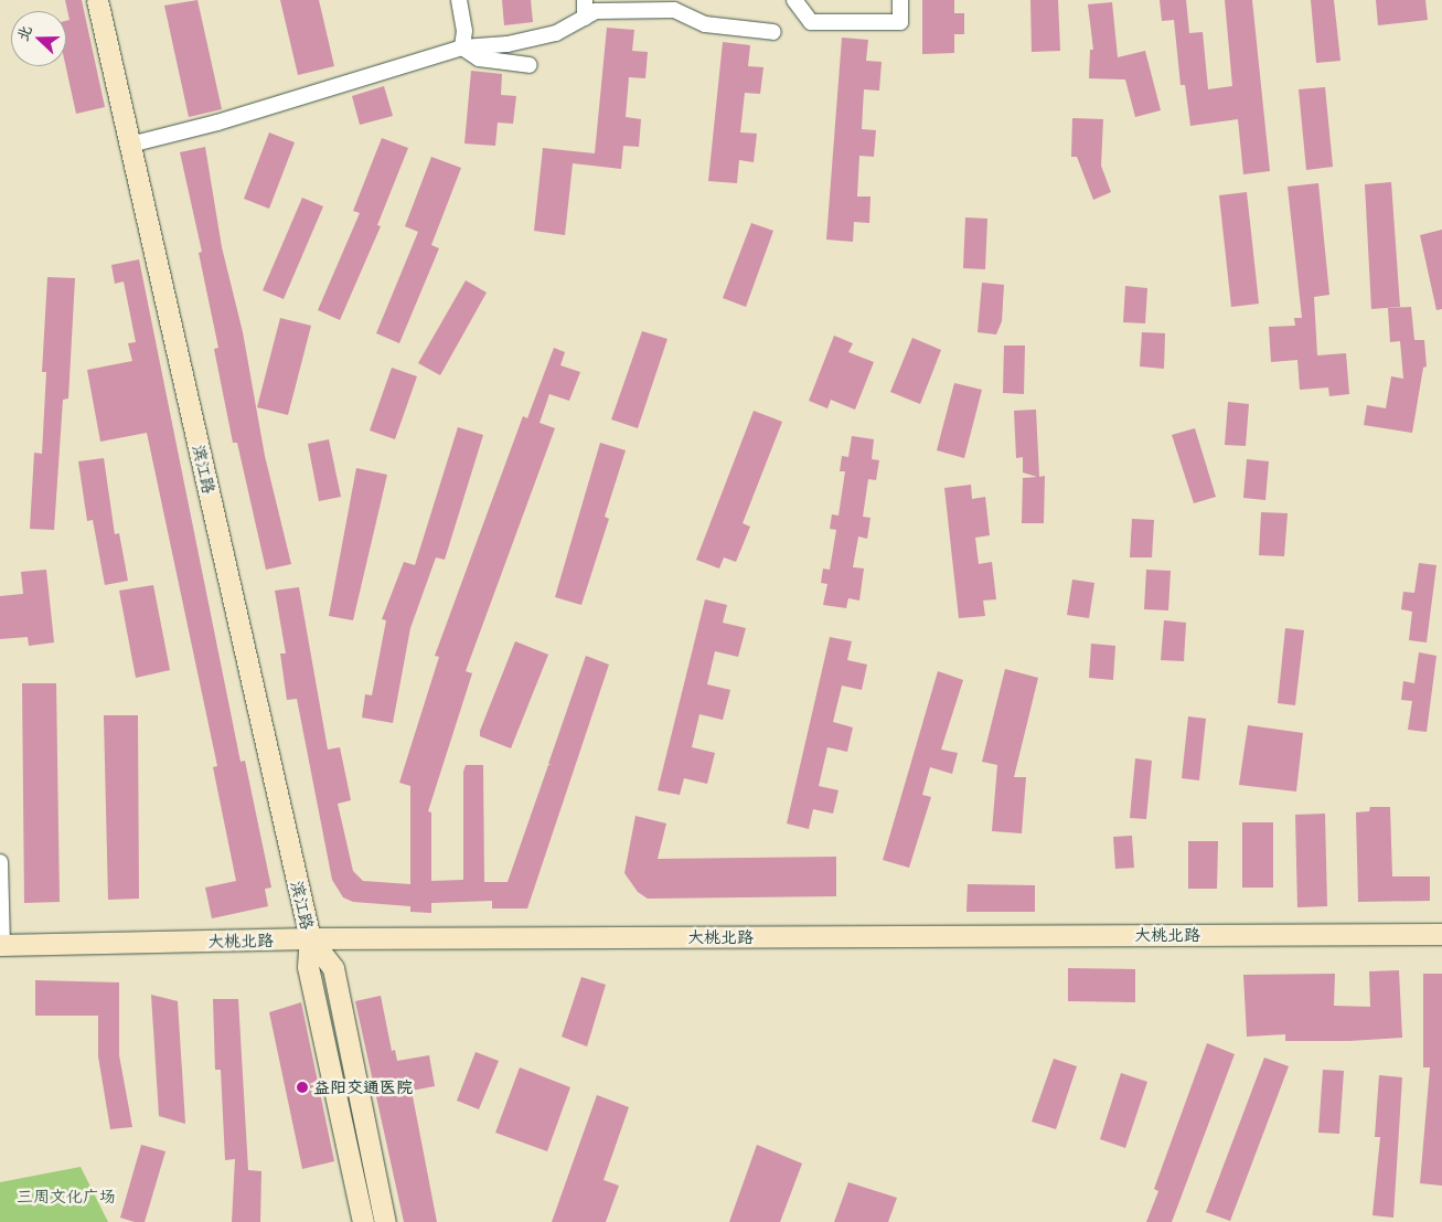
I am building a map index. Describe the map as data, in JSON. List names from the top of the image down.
{
  "streets": {
    "main road": ["滨江路", "大桃北路"]
  },
  "crossings": [
    ["滨江路", "大桃北路"]
  ],
  "parks": ["三周文化广场"],
  "places": ["益阳交通医院"],
  "north": "left"
}
